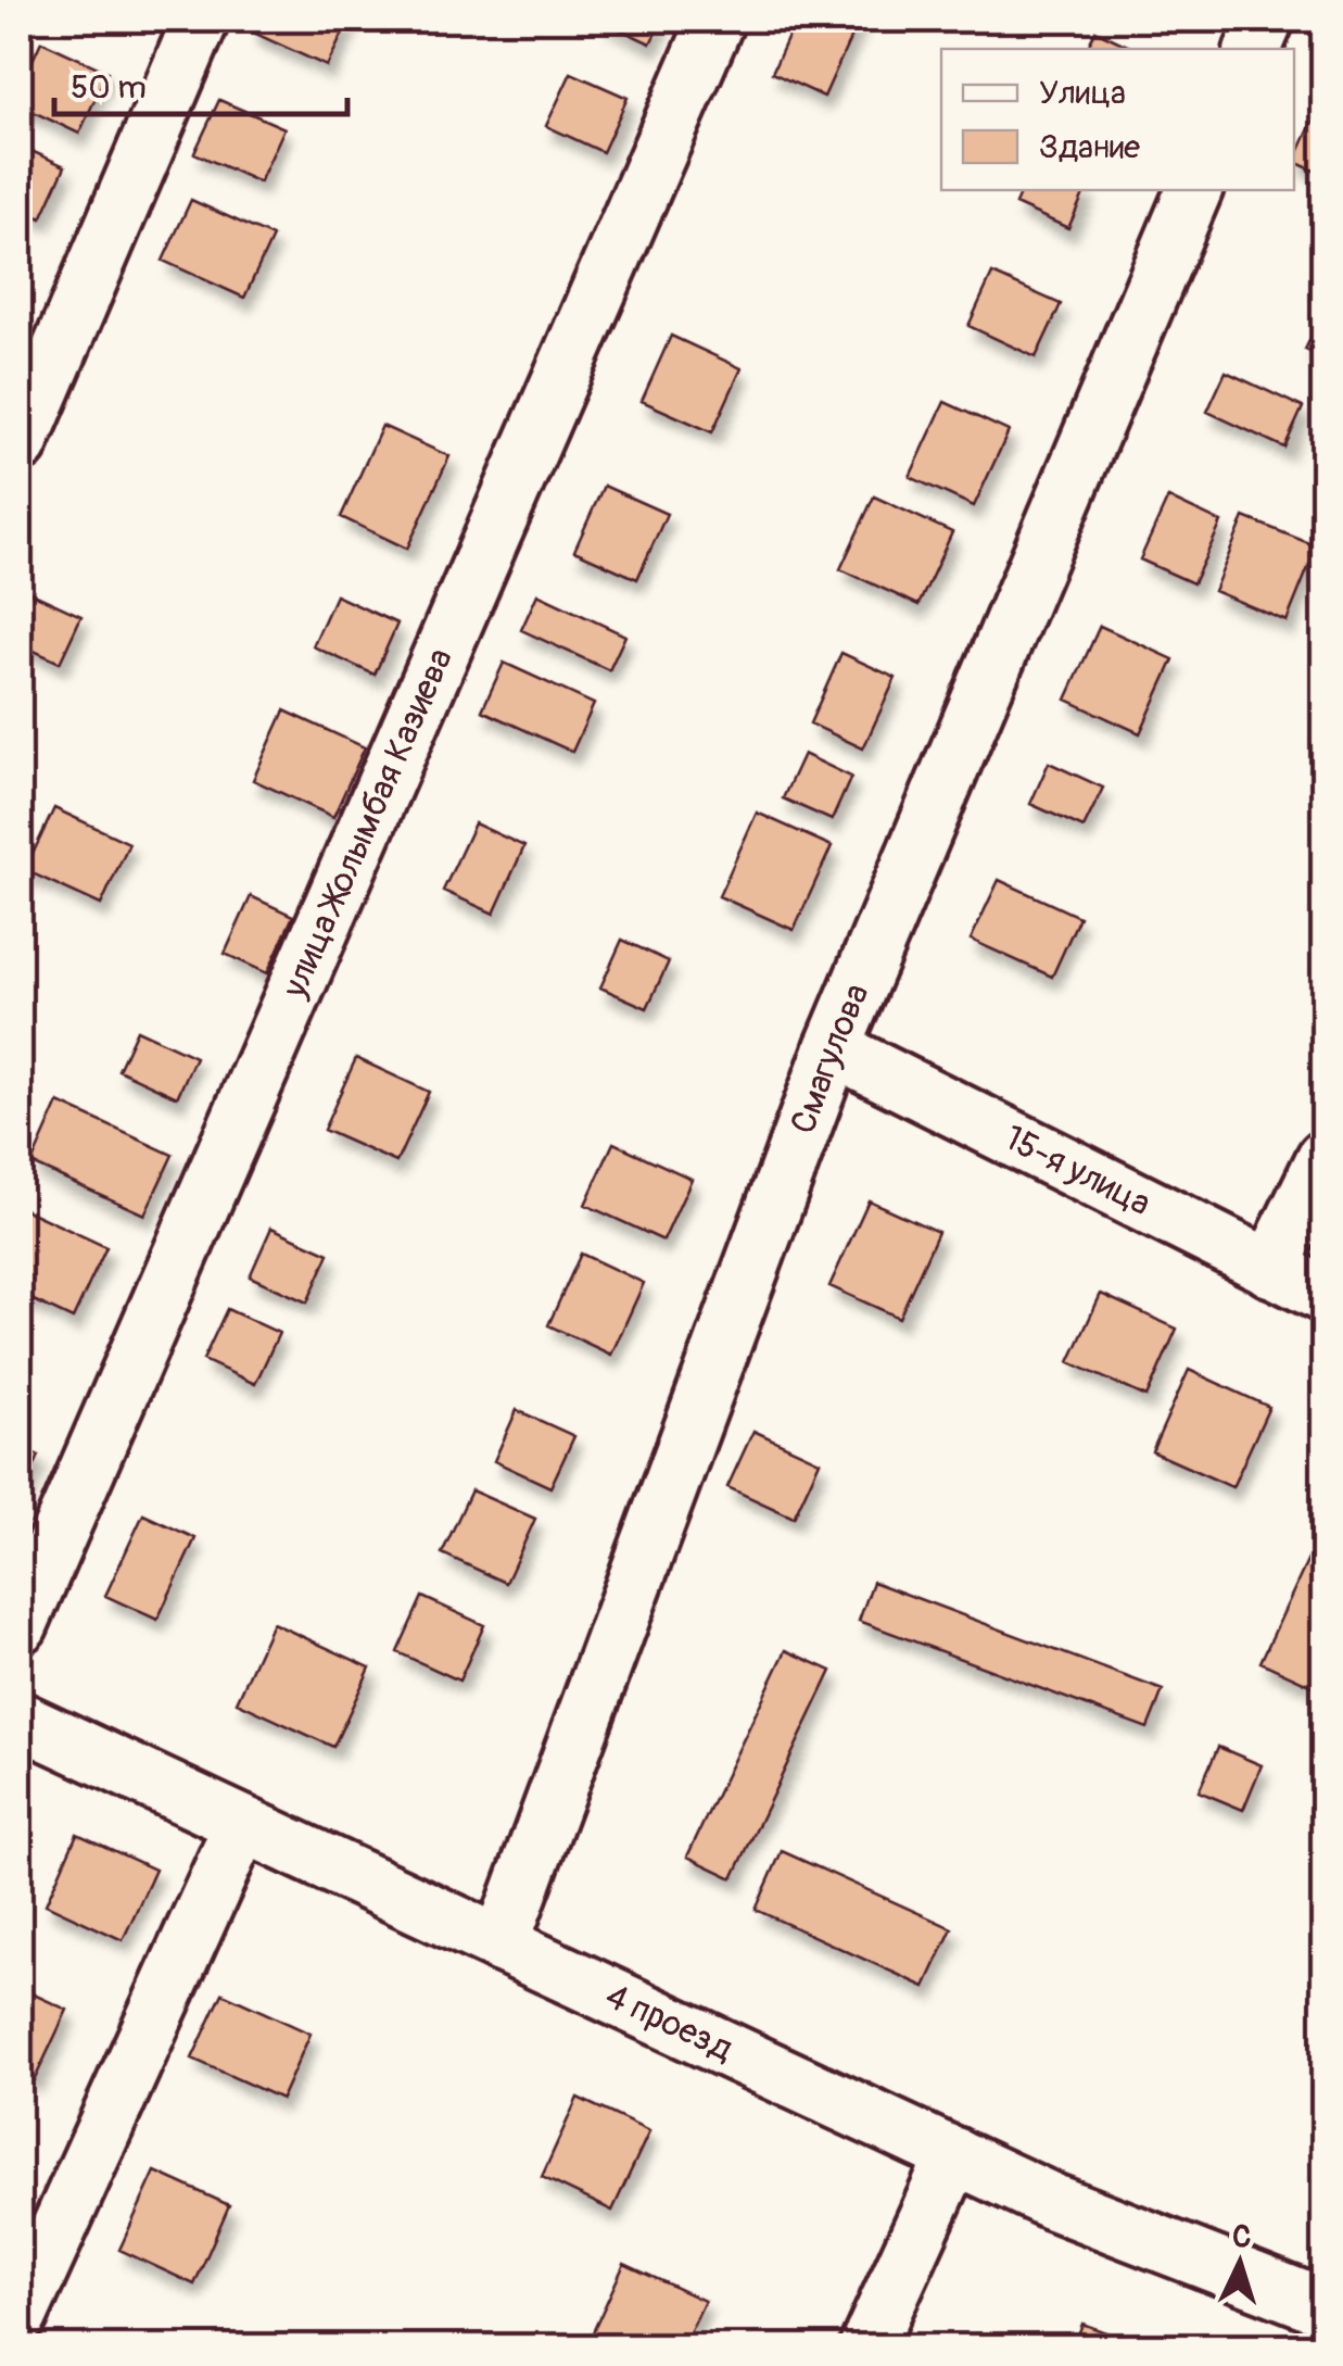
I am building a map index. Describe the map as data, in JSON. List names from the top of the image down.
{
  "streets": {
    "street": [
      "улица Жолымбая Казиева",
      "Смагулова",
      "15-я улица",
      "4 проезд"
    ]
  },
  "crossings": [
    ["Смагулова", "15-я улица"],
    ["Смагулова", "4 проезд"]
  ],
  "legend": ["Улица", "Здание"],
  "scale_bar": "50 m",
  "north": "top"
}
